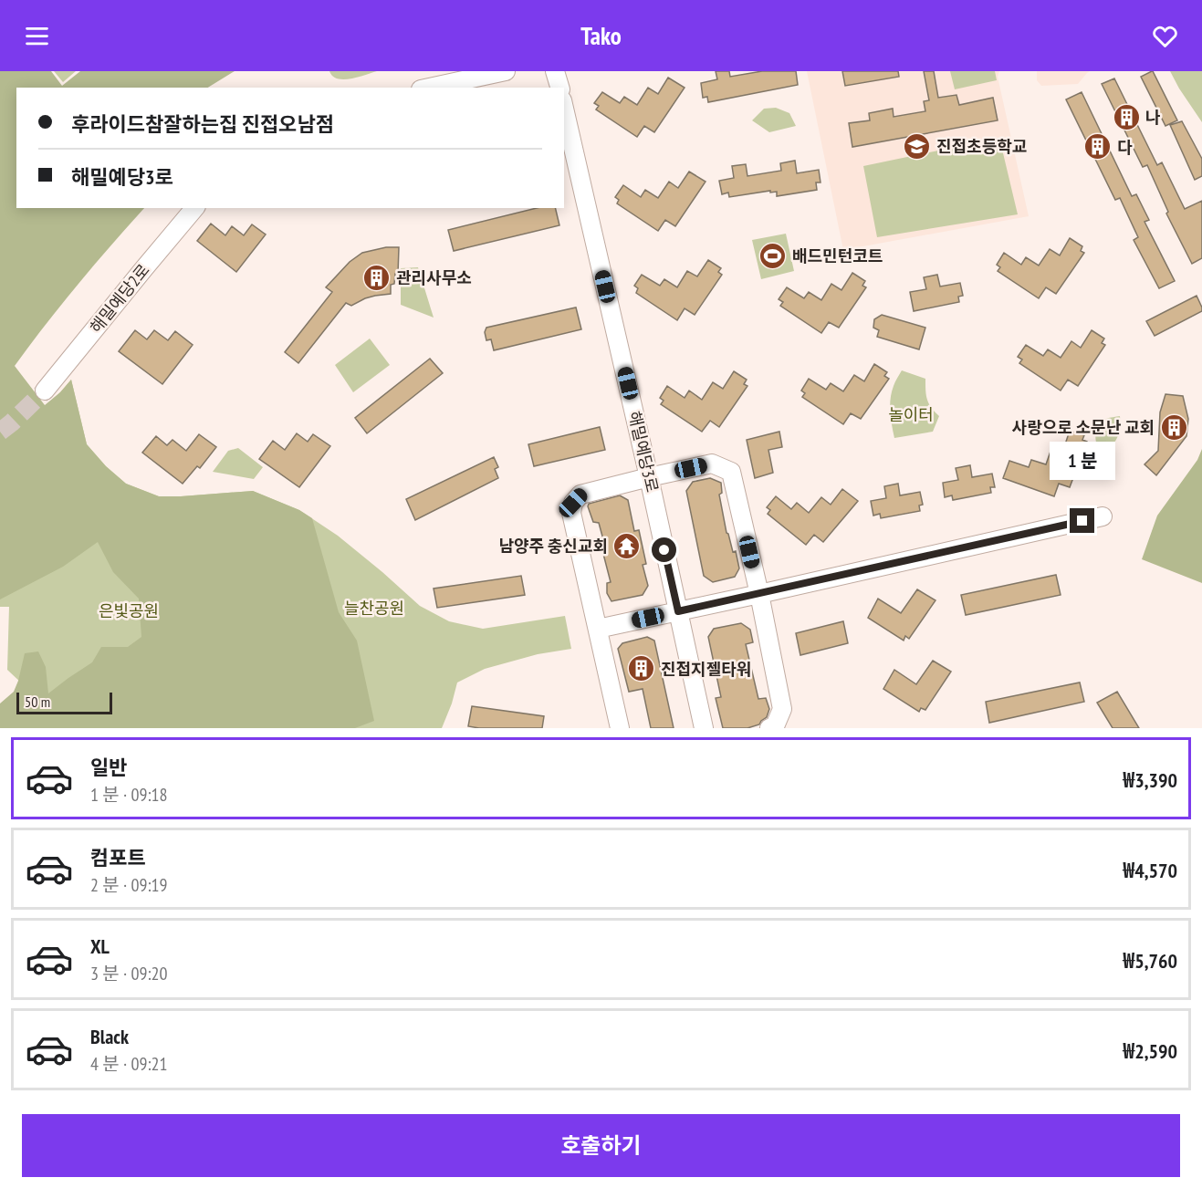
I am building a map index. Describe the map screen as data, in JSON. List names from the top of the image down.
{
  "streets": {
    "street": ["해밀예당2로", "해밀예당3로"]
  },
  "parks": ["놀이터", "늘찬공원", "은빛공원"],
  "places": {
    "building": [
      "나",
      "다",
      "관리사무소",
      "사랑으로 소문난 교회",
      "진접지젤타워"
    ],
    "school or university": ["진접초등학교"],
    "sports": ["배드민턴코트"],
    "temple": ["남양주 충신교회"]
  },
  "scale_bar": "50 m",
  "page": {
    "header": "Tako",
    "banner": ["후라이드참잘하는집 진접오남점", "해밀예당3로"],
    "bubble": "1 분",
    "scale": "50 m",
    "list": [
      {
        "name": "일반",
        "note": "1 분 · 09:18",
        "value": "₩3,390"
      },
      {
        "name": "컴포트",
        "note": "2 분 · 09:19",
        "value": "₩4,570"
      },
      {
        "name": "XL",
        "note": "3 분 · 09:20",
        "value": "₩5,760"
      },
      {
        "name": "Black",
        "note": "4 분 · 09:21",
        "value": "₩2,590"
      }
    ],
    "buttons": "호출하기"
  }
}
